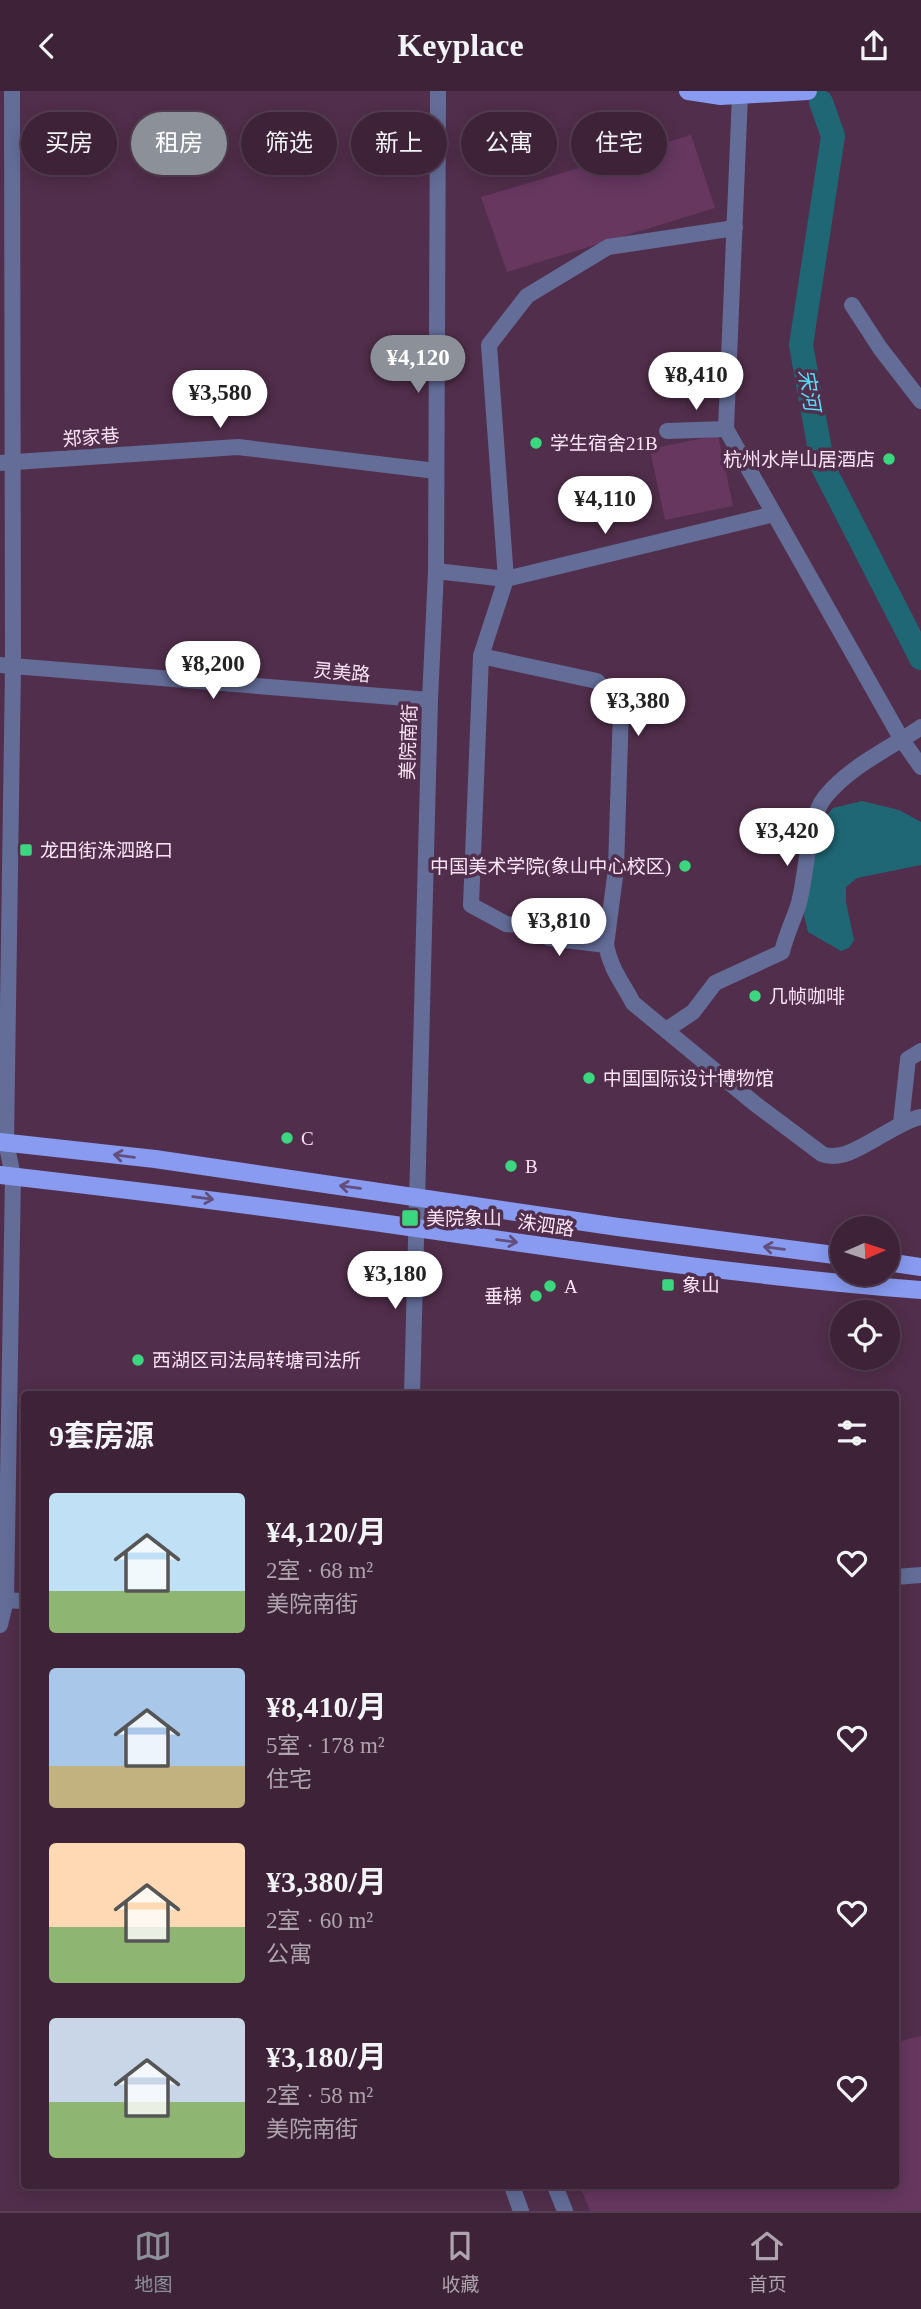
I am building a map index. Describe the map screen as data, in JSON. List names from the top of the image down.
{
  "streets": {
    "main road": ["洙泗路"],
    "street": ["郑家巷", "灵美路", "美院南街"]
  },
  "crossings": [
    ["郑家巷", "美院南街"],
    ["灵美路", "美院南街"],
    ["美院南街", "洙泗路"]
  ],
  "water": ["宋河"],
  "places": {
    "other": [
      "学生宿舍21B",
      "杭州水岸山居酒店",
      "中国美术学院(象山中心校区)",
      "几帧咖啡",
      "中国国际设计博物馆",
      "C",
      "B",
      "A",
      "垂梯",
      "西湖区司法局转塘司法所"
    ],
    "transit": ["龙田街洙泗路口", "美院象山", "象山"]
  },
  "north": "right",
  "page": {
    "header": "Keyplace",
    "chip": [
      "买房",
      "租房",
      "筛选",
      "新上",
      "公寓",
      "住宅"
    ],
    "price": [
      "¥4,120",
      "¥8,410",
      "¥3,580",
      "¥4,110",
      "¥8,200",
      "¥3,380",
      "¥3,420",
      "¥3,810",
      "¥3,180"
    ],
    "heading": "9套房源",
    "list": [
      {
        "name": "¥4,120/月",
        "note": "2室 · 68 m² · 美院南街"
      },
      {
        "name": "¥8,410/月",
        "note": "5室 · 178 m² · 住宅"
      },
      {
        "name": "¥3,380/月",
        "note": "2室 · 60 m² · 公寓"
      },
      {
        "name": "¥3,180/月",
        "note": "2室 · 58 m² · 美院南街"
      }
    ],
    "tabs": ["地图", "收藏", "首页"]
  }
}
